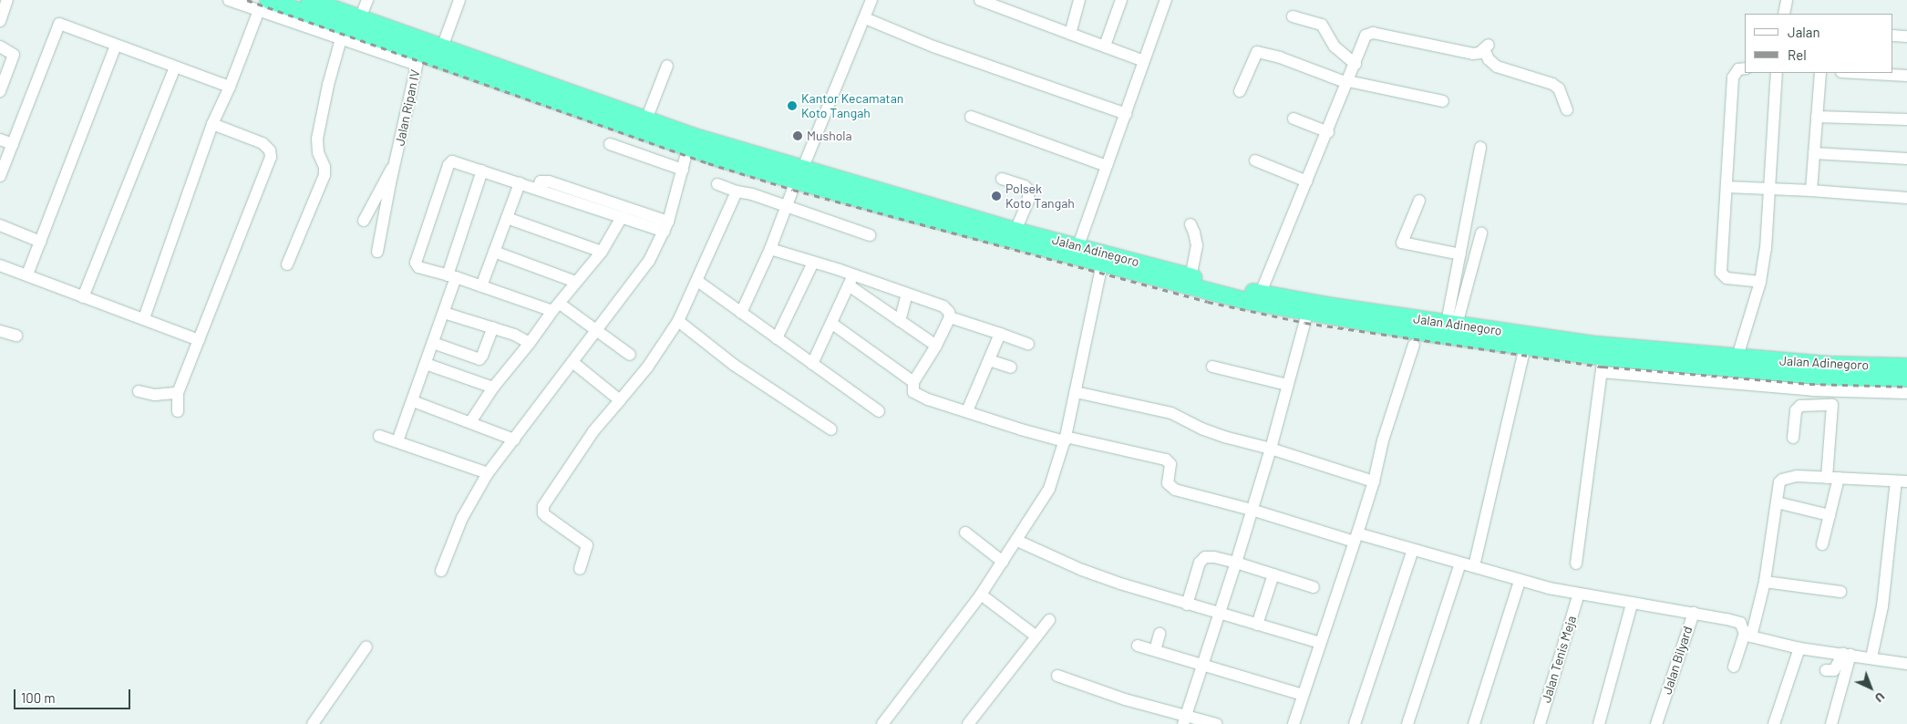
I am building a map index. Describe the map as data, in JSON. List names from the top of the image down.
{
  "streets": {
    "highway": ["Jalan Adinegoro"],
    "street": ["Jalan Ripan IV", "Jalan Tenis Meja", "Jalan Bilyard"]
  },
  "places": ["Kantor Kecamatan Koto Tangah", "Mushola", "Polsek Koto Tangah"],
  "legend": ["Jalan", "Rel"],
  "scale_bar": "100 m",
  "north": "bottom right"
}
